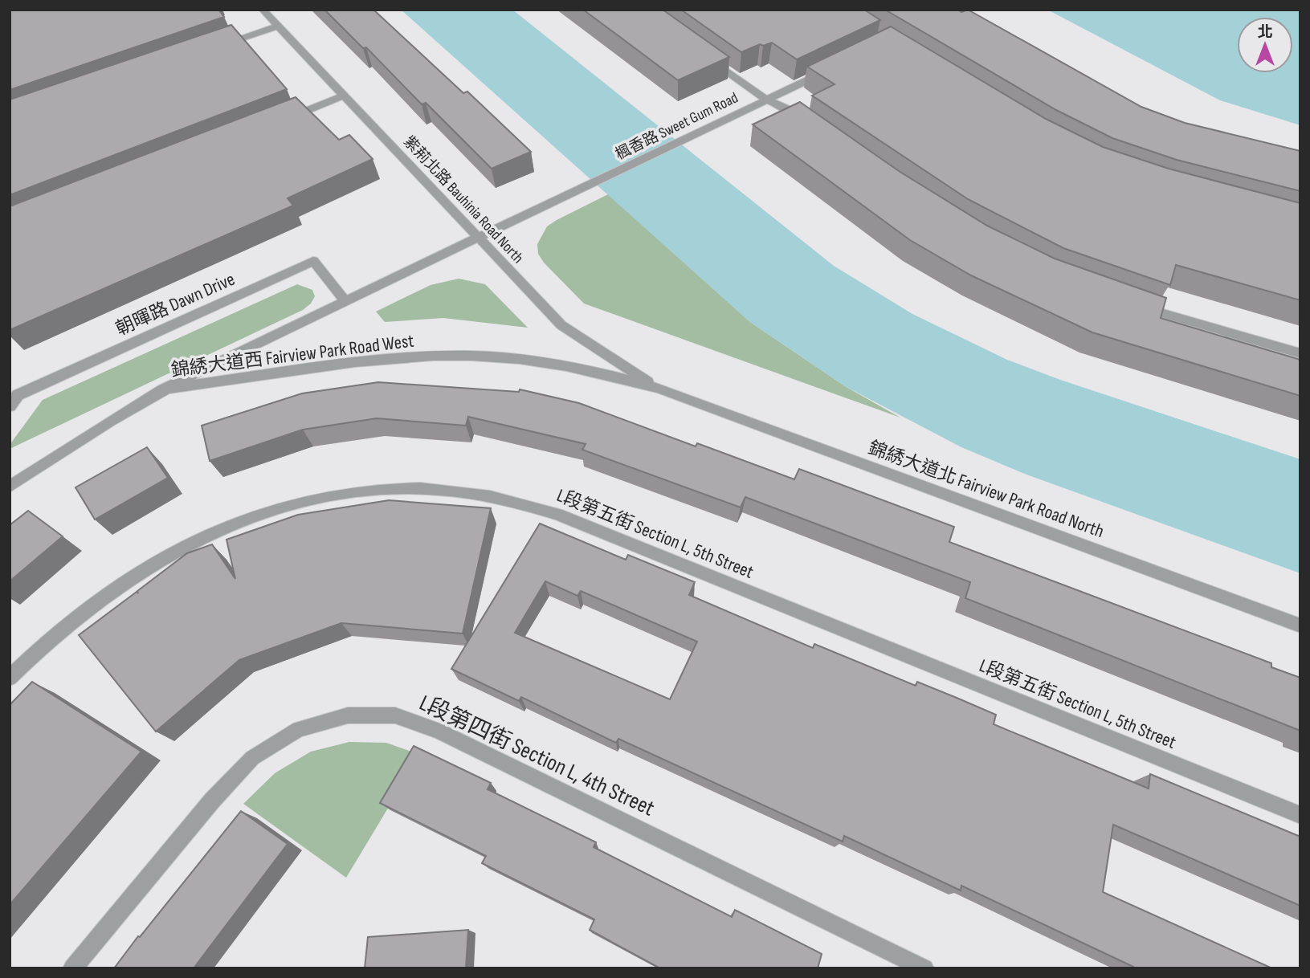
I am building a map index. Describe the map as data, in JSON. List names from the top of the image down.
{
  "streets": {
    "street": [
      "楓香路 Sweet Gum Road",
      "紫荊北路 Bauhinia Road North",
      "朝暉路 Dawn Drive",
      "錦綉大道西 Fairview Park Road West",
      "錦綉大道北 Fairview Park Road North",
      "L段第五街 Section L, 5th Street",
      "L段第四街 Section L, 4th Street"
    ]
  },
  "crossings": [
    ["楓香路 Sweet Gum Road", "紫荊北路 Bauhinia Road North"],
    ["楓香路 Sweet Gum Road", "錦綉大道西 Fairview Park Road West"],
    ["紫荊北路 Bauhinia Road North", "錦綉大道西 Fairview Park Road West"],
    ["紫荊北路 Bauhinia Road North", "錦綉大道北 Fairview Park Road North"],
    ["朝暉路 Dawn Drive", "錦綉大道西 Fairview Park Road West"],
    ["錦綉大道西 Fairview Park Road West", "錦綉大道北 Fairview Park Road North"]
  ],
  "north": "top"
}
